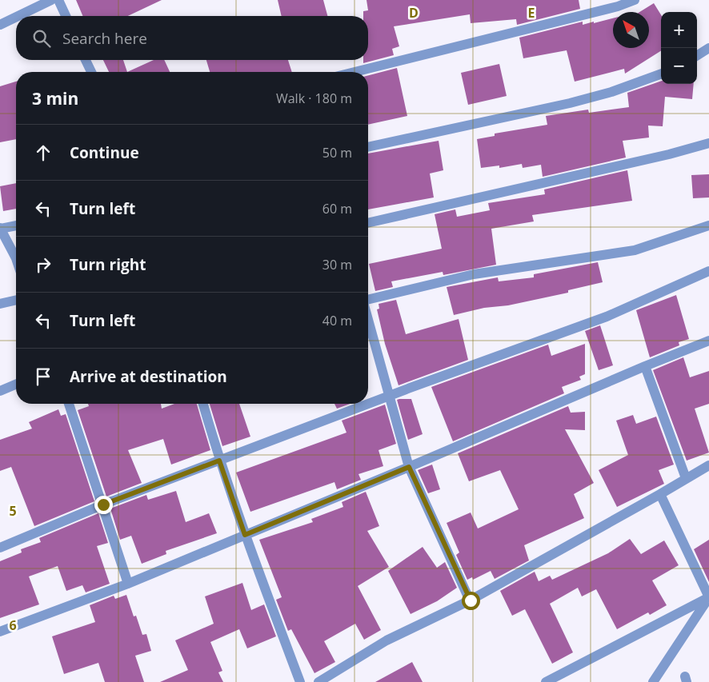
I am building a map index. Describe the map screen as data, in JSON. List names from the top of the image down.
{
  "north": "top left",
  "page": {
    "map_buttons": ["+", "−"],
    "search": "Search here",
    "heading": ["3 min", "Walk · 180 m"],
    "list": [
      ["Continue", "50 m"],
      ["Turn left", "60 m"],
      ["Turn right", "30 m"],
      ["Turn left", "40 m"],
      "Arrive at destination"
    ]
  },
  "grid": {
    "columns": ["D", "E"],
    "rows": ["5", "6"]
  }
}
